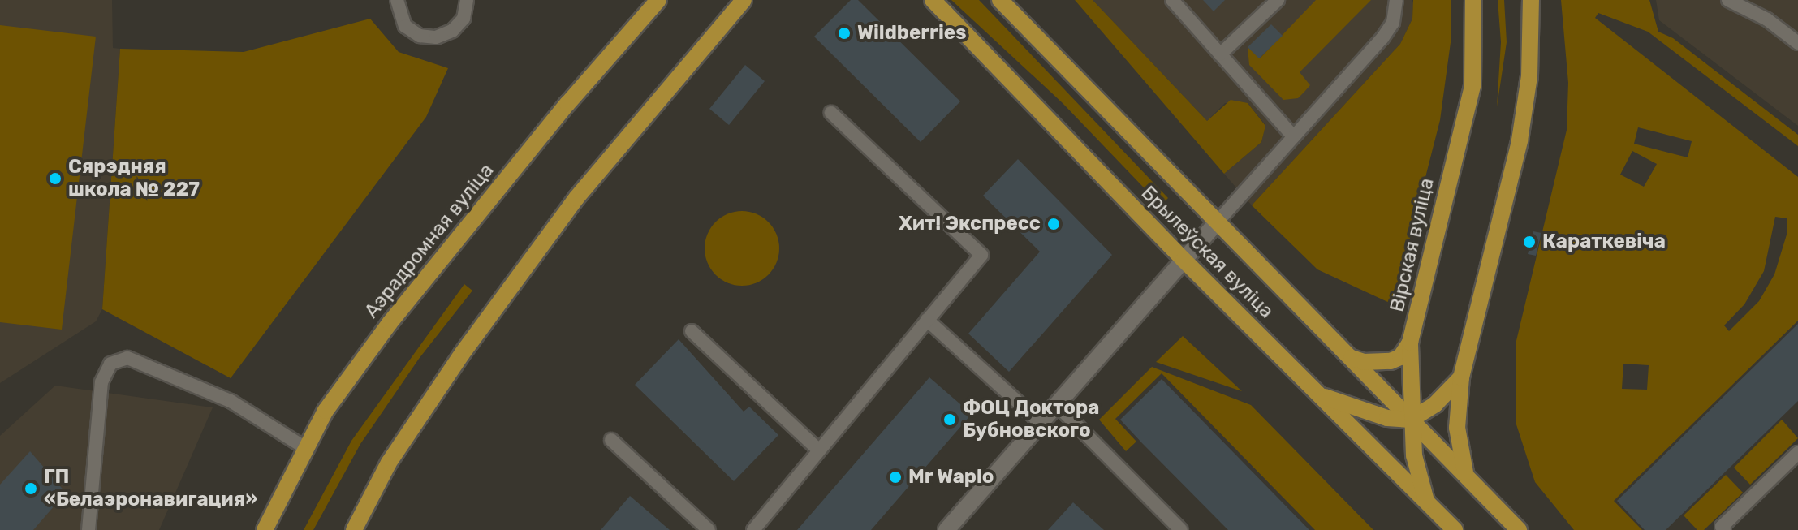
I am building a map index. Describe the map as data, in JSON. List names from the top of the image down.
{
  "streets": {
    "main road": ["Аэрадромная вуліца", "Вірская вуліца", "Брылеўская вуліца"]
  },
  "crossings": [
    ["Вірская вуліца", "Брылеўская вуліца"]
  ],
  "places": [
    "Wildberries",
    "Сярэдняя школа № 227",
    "Хит! Экспресс",
    "Караткевіча",
    "ФОЦ Доктора Бубновского",
    "Mr Waplo",
    "ГП «Белаэронавигация»"
  ]
}
